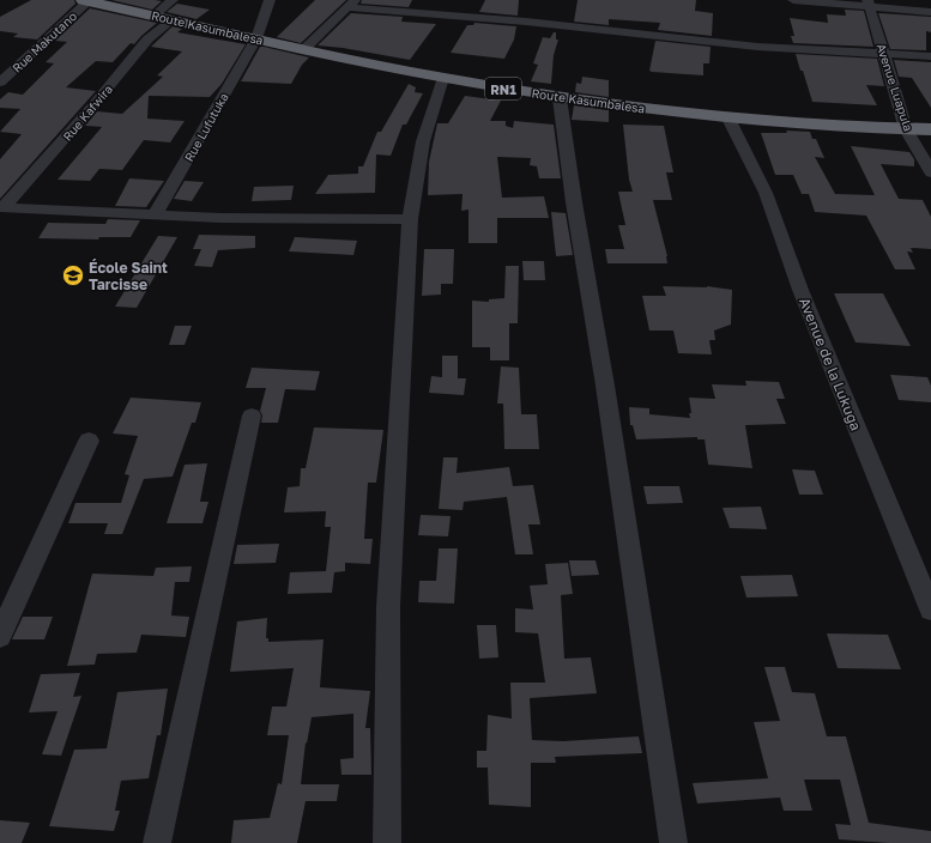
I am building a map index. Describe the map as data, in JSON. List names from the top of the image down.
{
  "streets": {
    "highway": ["Route Kasumbalesa", "RN1"],
    "street": [
      "Rue Makutano",
      "Avenue Luapula",
      "Rue Kafwira",
      "Rue Lufutuka",
      "Avenue de la Lukuga"
    ]
  },
  "crossings": [
    ["Route Kasumbalesa", "Rue Makutano"],
    ["Route Kasumbalesa", "Avenue Luapula"],
    ["Route Kasumbalesa", "Rue Kafwira"],
    ["Route Kasumbalesa", "Rue Lufutuka"],
    ["Route Kasumbalesa", "Avenue de la Lukuga"]
  ],
  "places": {
    "school or university": ["École Saint Tarcisse"]
  }
}
